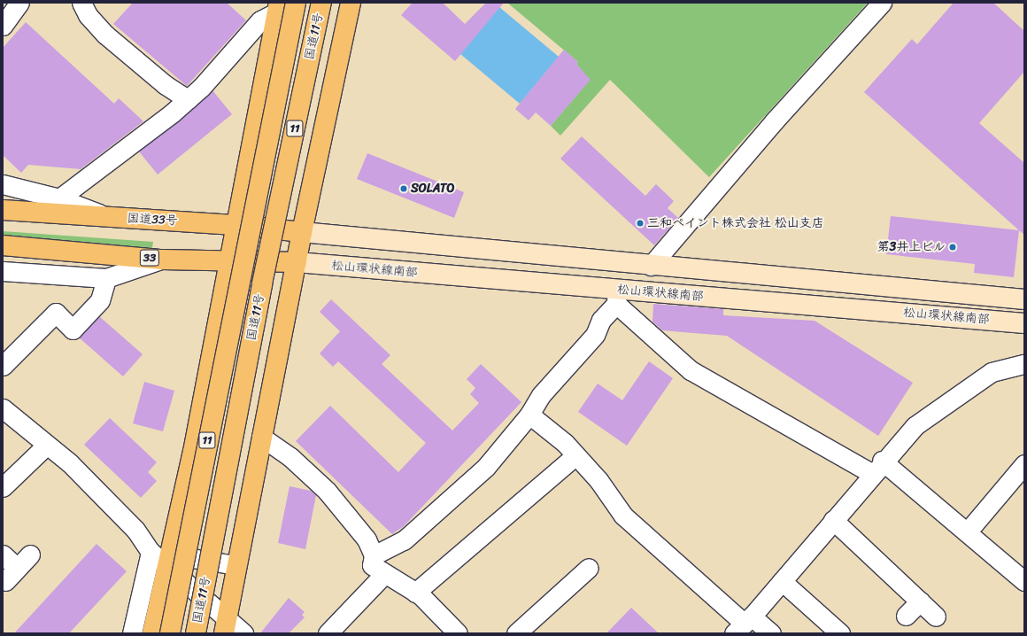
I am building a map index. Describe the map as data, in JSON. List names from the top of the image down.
{
  "streets": {
    "highway": [
      "国道11号",
      "11",
      "国道33号",
      "33"
    ],
    "street": ["松山環状線南部"]
  },
  "crossings": [
    ["11", "国道33号"],
    ["11", "33"],
    ["11", "松山環状線南部"],
    ["国道33号", "松山環状線南部"],
    ["33", "松山環状線南部"]
  ],
  "places": ["SOLATO", "三和ペイント株式会社 松山支店", "第3井上ビル"]
}
